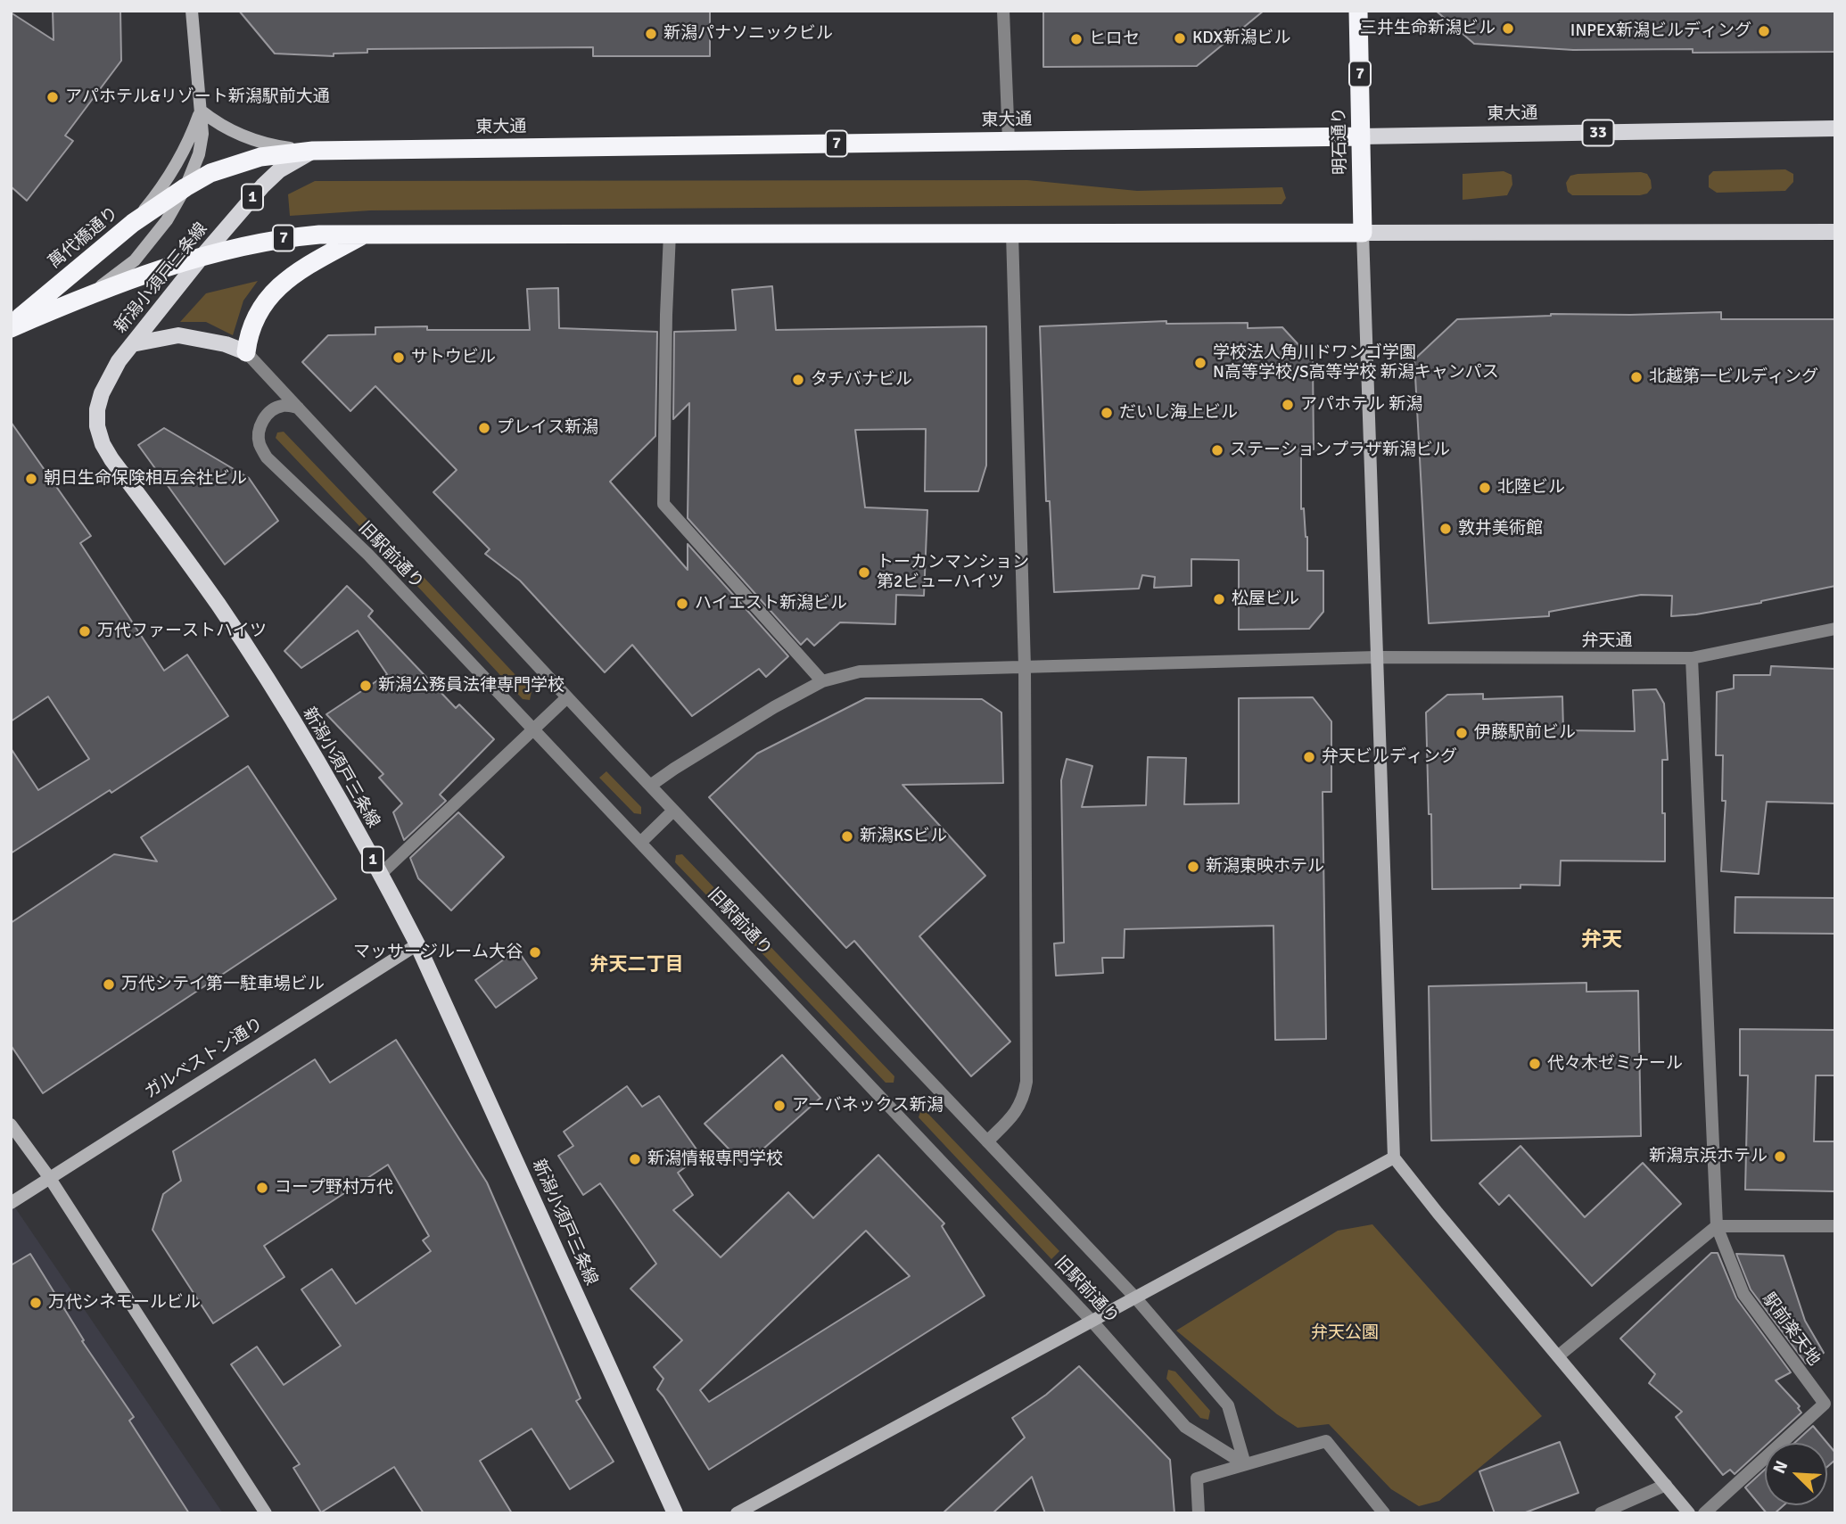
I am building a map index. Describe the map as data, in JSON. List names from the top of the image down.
{
  "streets": {
    "highway": [
      "7",
      "東大通",
      "明石通り",
      "萬代橋通り"
    ],
    "main road": ["33", "1", "新潟小須戸三条線"],
    "street": [
      "旧駅前通り",
      "弁天通",
      "ガルベストン通り",
      "駅前楽天地"
    ]
  },
  "crossings": [
    ["7", "明石通り"],
    ["7", "萬代橋通り"],
    ["7", "新潟小須戸三条線"],
    ["東大通", "明石通り"],
    ["東大通", "萬代橋通り"],
    ["東大通", "新潟小須戸三条線"],
    ["萬代橋通り", "新潟小須戸三条線"],
    ["新潟小須戸三条線", "ガルベストン通り"]
  ],
  "districts": ["弁天", "弁天二丁目"],
  "parks": ["弁天公園"],
  "places": [
    "三井生命新潟ビル",
    "INPEX新潟ビルディング",
    "新潟パナソニックビル",
    "KDX新潟ビル",
    "ヒロセ",
    "アパホテル&リゾート新潟駅前大通",
    "サトウビル",
    "学校法人角川ドワンゴ学園 N高等学校/S高等学校 新潟キャンパス",
    "北越第一ビルディング",
    "タチバナビル",
    "アパホテル 新潟",
    "だいし海上ビル",
    "プレイス新潟",
    "ステーションプラザ新潟ビル",
    "朝日生命保険相互会社ビル",
    "北陸ビル",
    "敦井美術館",
    "トーカンマンション 第2ビューハイツ",
    "松屋ビル",
    "ハイエスト新潟ビル",
    "万代ファーストハイツ",
    "新潟公務員法律専門学校",
    "伊藤駅前ビル",
    "弁天ビルディング",
    "新潟KSビル",
    "新潟東映ホテル",
    "マッサージルーム大谷",
    "万代シテイ第一駐車場ビル",
    "代々木ゼミナール",
    "アーバネックス新潟",
    "新潟京浜ホテル",
    "新潟情報専門学校",
    "コープ野村万代",
    "万代シネモールビル"
  ],
  "north": "top left"
}
